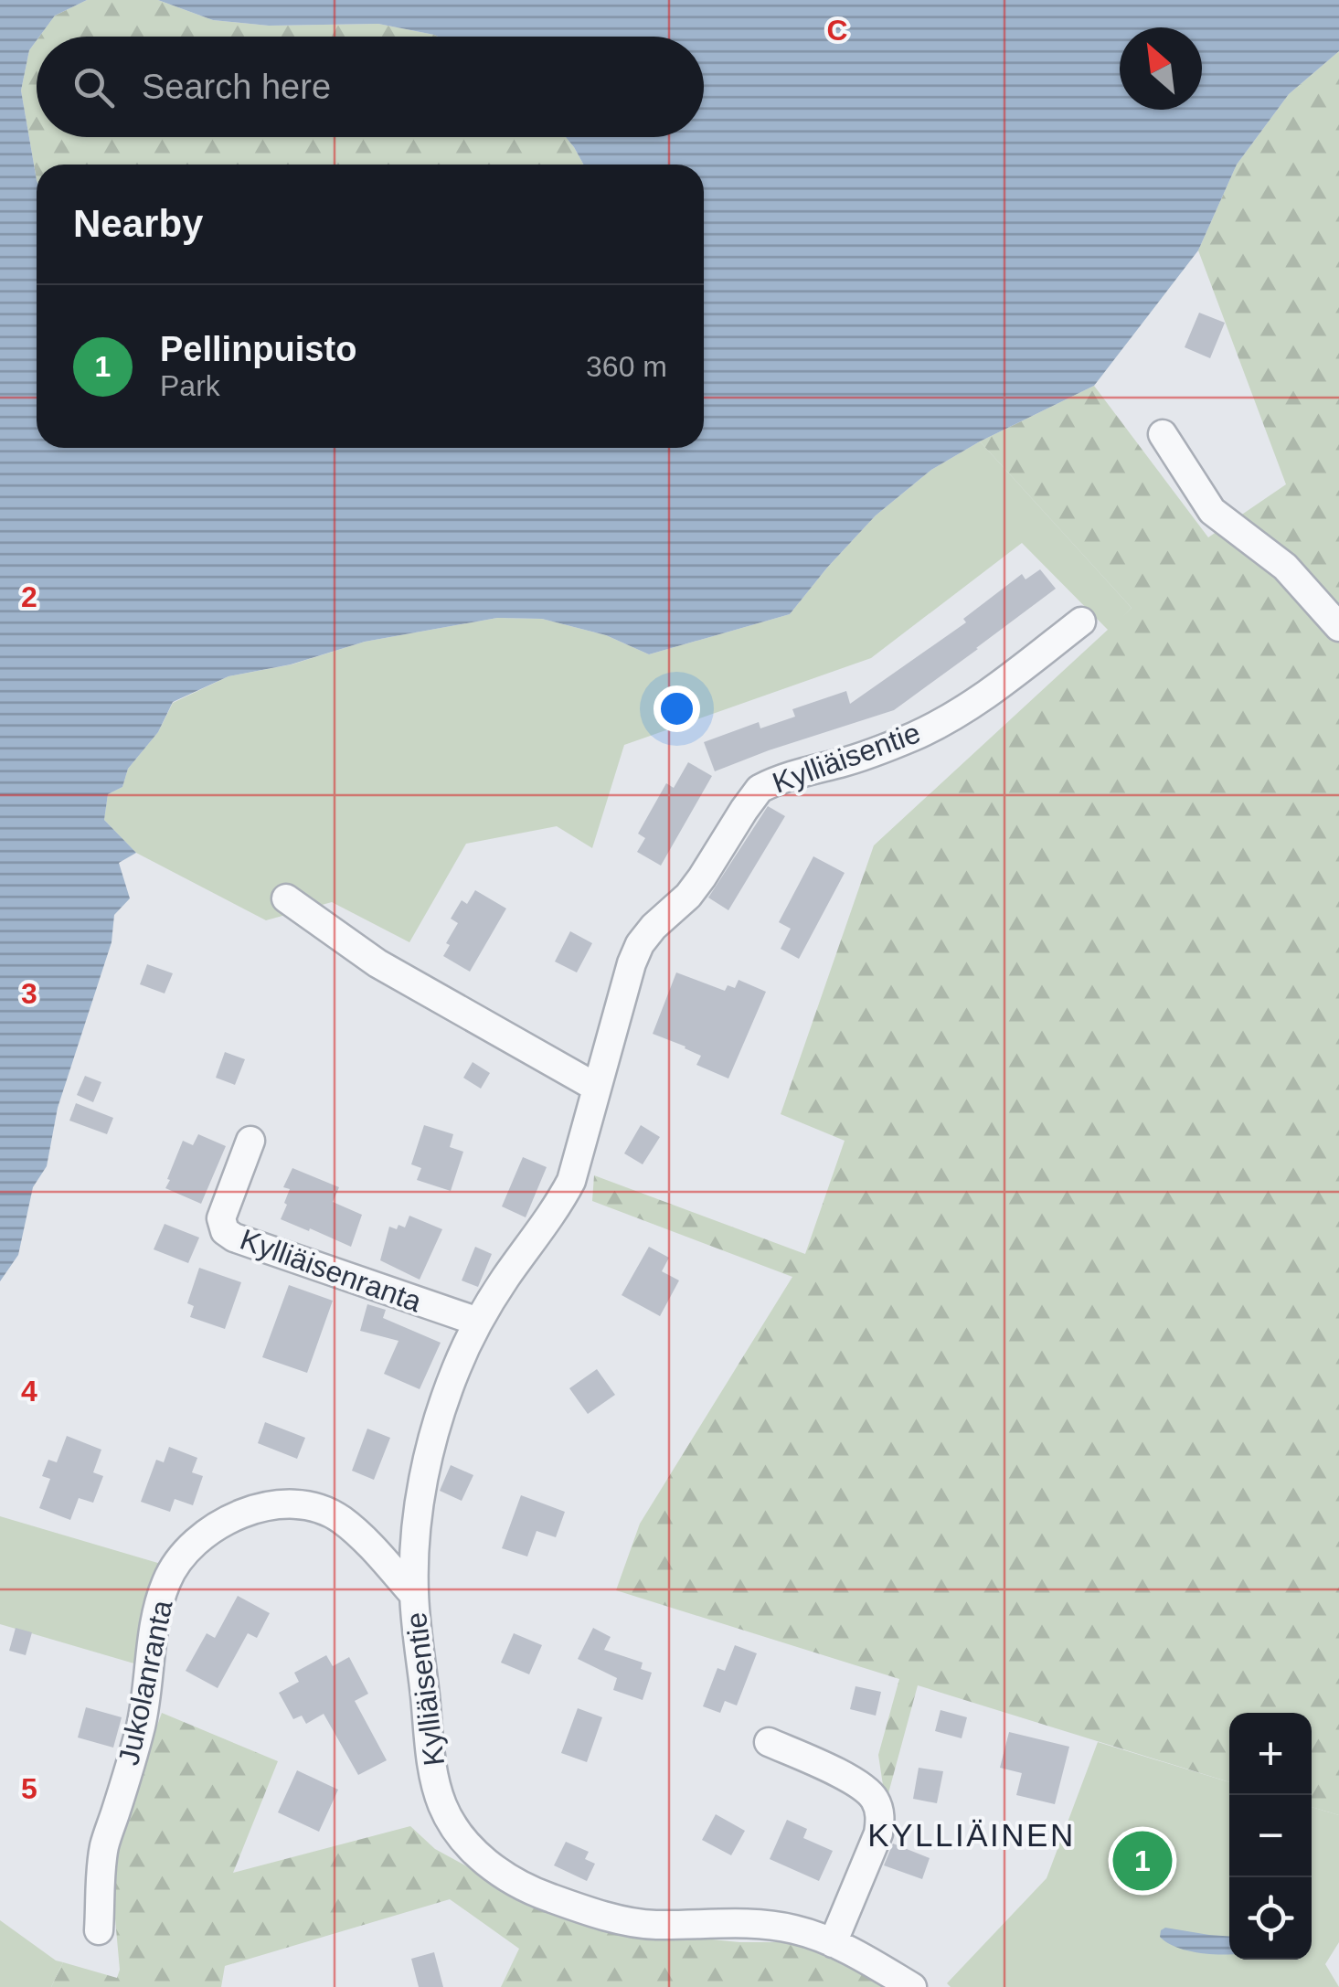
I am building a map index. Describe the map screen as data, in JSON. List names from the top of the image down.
{
  "streets": {
    "street": ["Kylliäisentie", "Kylliäisenranta", "Jukolanranta"]
  },
  "crossings": [
    ["Kylliäisentie", "Kylliäisenranta"],
    ["Kylliäisentie", "Jukolanranta"]
  ],
  "districts": ["KYLLIÄINEN"],
  "north": "top left",
  "page": {
    "search": "Search here",
    "heading": "Nearby",
    "list": [
      {
        "mark": "1",
        "name": "Pellinpuisto",
        "note": "Park",
        "value": "360 m"
      }
    ],
    "map_buttons": ["+", "−"],
    "pins": "1"
  },
  "grid": {
    "columns": ["C"],
    "rows": [
      "2",
      "3",
      "4",
      "5"
    ]
  }
}
